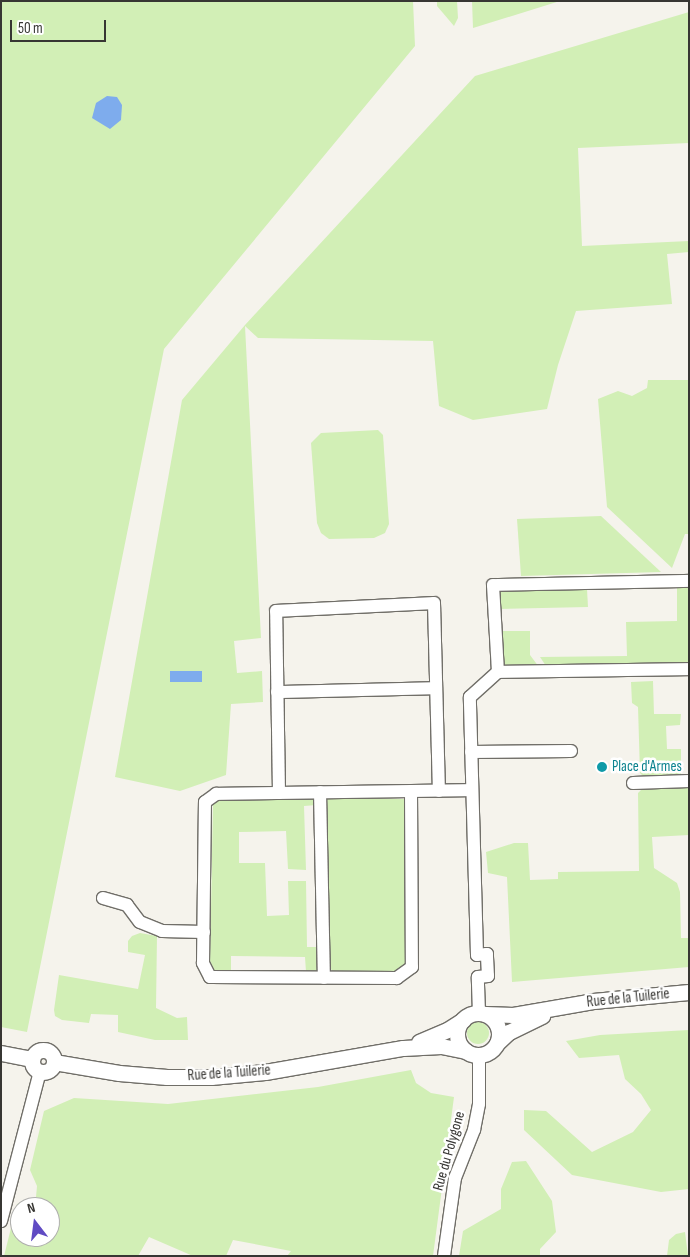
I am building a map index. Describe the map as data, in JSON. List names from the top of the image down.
{
  "streets": {
    "street": ["Rue de la Tuilerie", "Rue du Polygone"]
  },
  "crossings": [
    ["Rue de la Tuilerie", "Rue du Polygone"]
  ],
  "places": ["Place d'Armes"],
  "scale_bar": "50 m",
  "north": "top"
}
